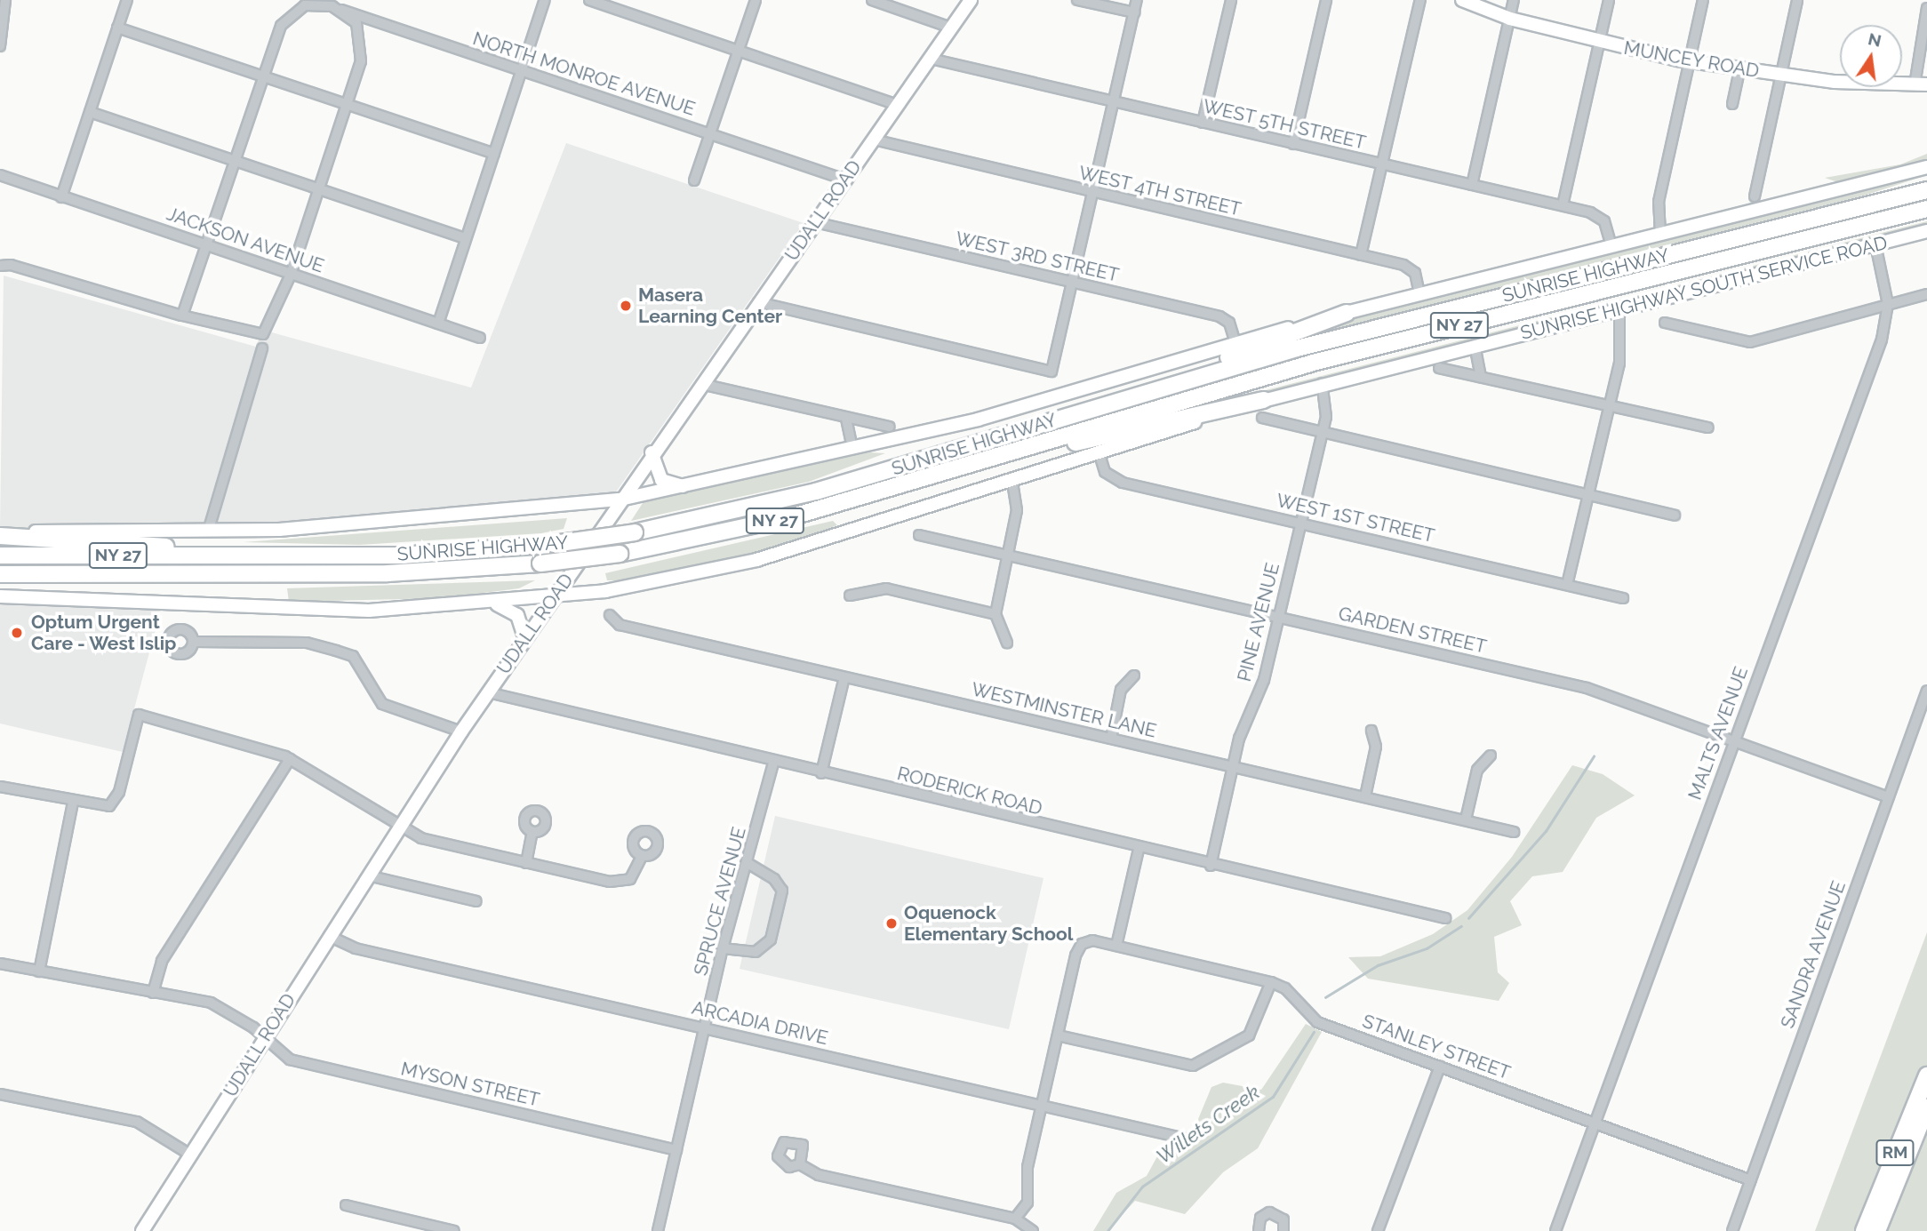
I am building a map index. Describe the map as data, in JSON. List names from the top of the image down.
{
  "streets": {
    "highway": ["SUNRISE HIGHWAY", "NY 27", "RM"],
    "main road": ["MUNCEY ROAD", "UDALL ROAD", "SUNRISE HIGHWAY SOUTH SERVICE ROAD"],
    "street": [
      "NORTH MONROE AVENUE",
      "WEST 5TH STREET",
      "WEST 4TH STREET",
      "JACKSON AVENUE",
      "WEST 3RD STREET",
      "WEST 1ST STREET",
      "PINE AVENUE",
      "GARDEN STREET",
      "WESTMINSTER LANE",
      "MALTS AVENUE",
      "RODERICK ROAD",
      "SPRUCE AVENUE",
      "SANDRA AVENUE",
      "ARCADIA DRIVE",
      "STANLEY STREET",
      "MYSON STREET"
    ]
  },
  "crossings": [
    ["NORTH MONROE AVENUE", "UDALL ROAD"],
    ["WEST 5TH STREET", "UDALL ROAD"],
    ["WEST 5TH STREET", "SUNRISE HIGHWAY"],
    ["WEST 4TH STREET", "UDALL ROAD"],
    ["WEST 4TH STREET", "SUNRISE HIGHWAY"],
    ["UDALL ROAD", "WEST 3RD STREET"],
    ["UDALL ROAD", "SUNRISE HIGHWAY"],
    ["UDALL ROAD", "RODERICK ROAD"],
    ["UDALL ROAD", "ARCADIA DRIVE"],
    ["UDALL ROAD", "MYSON STREET"],
    ["WEST 3RD STREET", "SUNRISE HIGHWAY"],
    ["SUNRISE HIGHWAY SOUTH SERVICE ROAD", "PINE AVENUE"],
    ["SUNRISE HIGHWAY SOUTH SERVICE ROAD", "MALTS AVENUE"],
    ["WEST 1ST STREET", "PINE AVENUE"],
    ["PINE AVENUE", "GARDEN STREET"],
    ["PINE AVENUE", "WESTMINSTER LANE"],
    ["PINE AVENUE", "RODERICK ROAD"],
    ["GARDEN STREET", "MALTS AVENUE"],
    ["GARDEN STREET", "SANDRA AVENUE"],
    ["MALTS AVENUE", "STANLEY STREET"],
    ["RODERICK ROAD", "SPRUCE AVENUE"],
    ["SPRUCE AVENUE", "ARCADIA DRIVE"],
    ["SPRUCE AVENUE", "MYSON STREET"],
    ["SANDRA AVENUE", "STANLEY STREET"]
  ],
  "water": ["Willets Creek"],
  "places": ["Masera Learning Center", "Optum Urgent Care - West Islip", "Oquenock Elementary School"],
  "north": "top"
}
